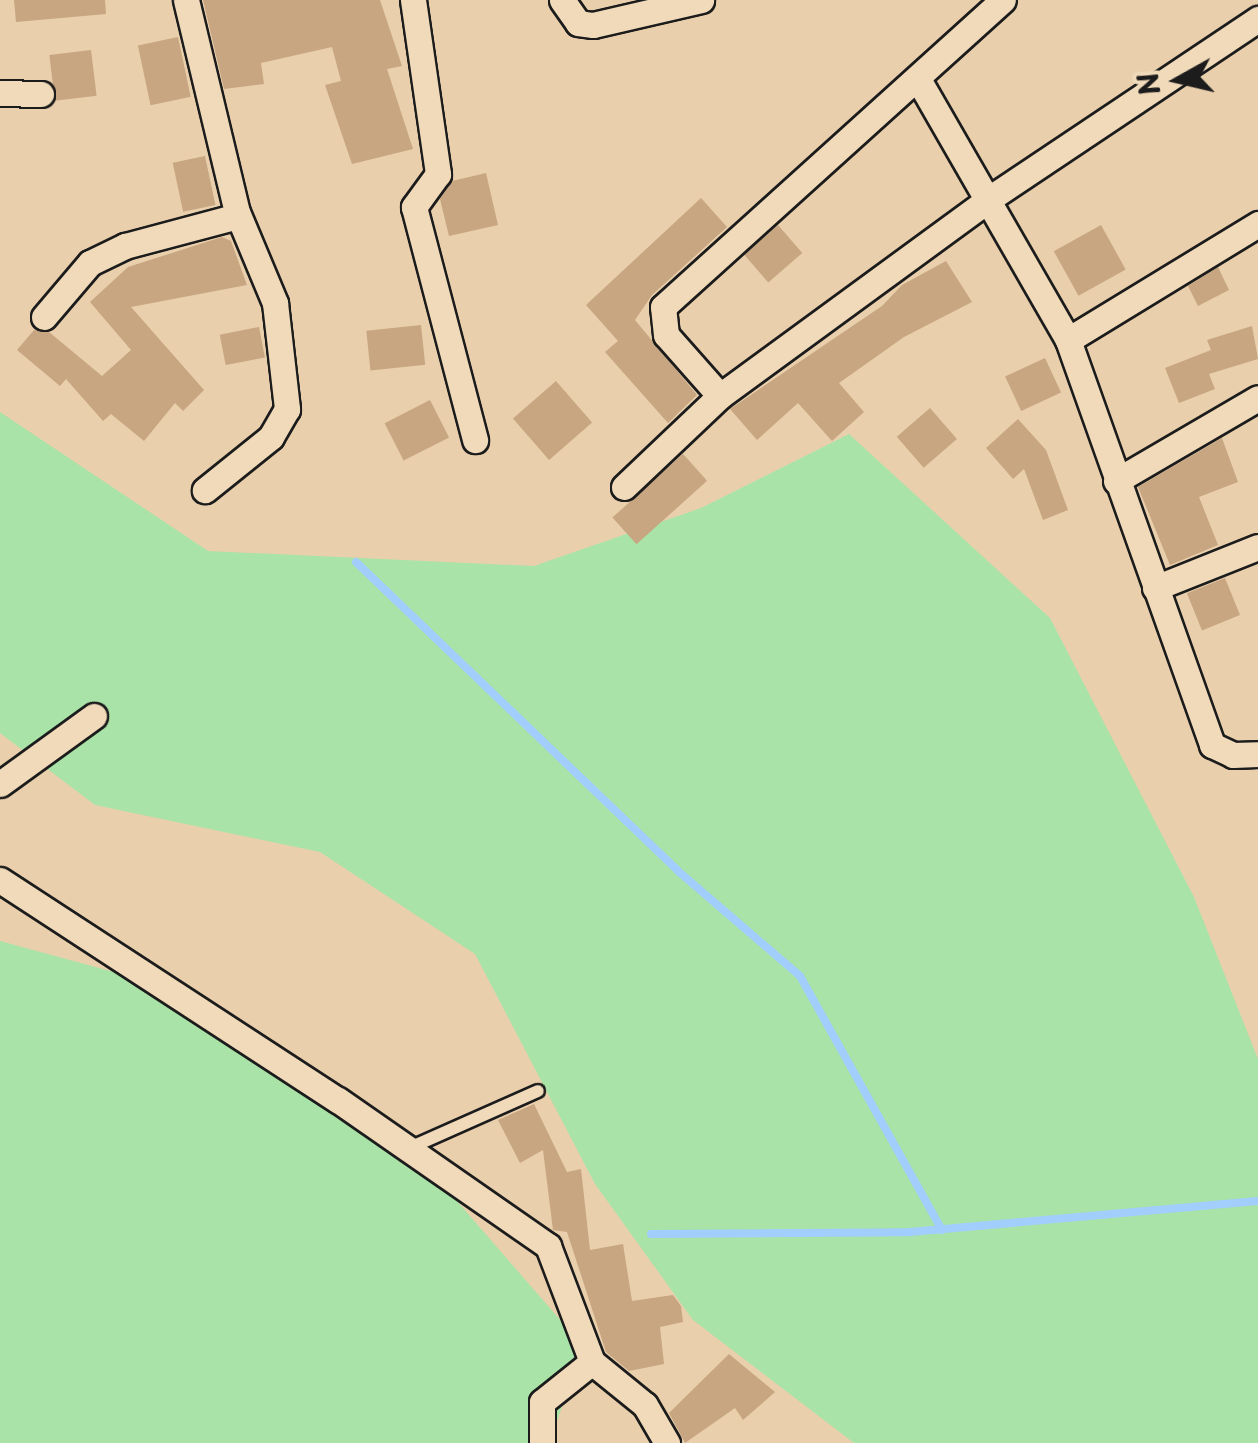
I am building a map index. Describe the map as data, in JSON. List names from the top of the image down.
{
  "north": "left"
}
